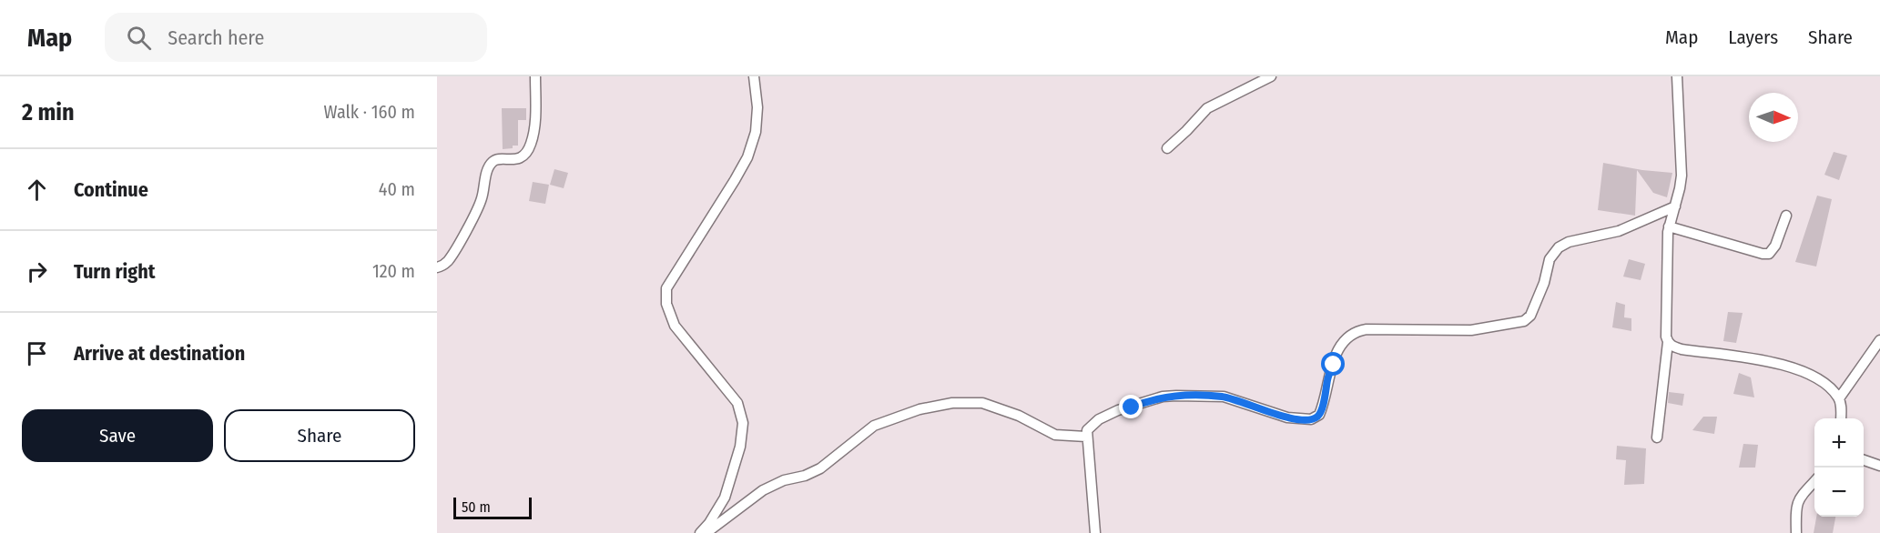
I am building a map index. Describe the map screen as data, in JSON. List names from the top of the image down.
{
  "scale_bar": "50 m",
  "north": "right",
  "page": {
    "header": "Map",
    "search": "Search here",
    "nav": ["Map", "Layers", "Share"],
    "heading": ["2 min", "Walk · 160 m"],
    "list": [
      ["Continue", "40 m"],
      ["Turn right", "120 m"],
      "Arrive at destination"
    ],
    "buttons": ["Save", "Share"],
    "map_buttons": ["+", "−"],
    "scale": "50 m"
  }
}
